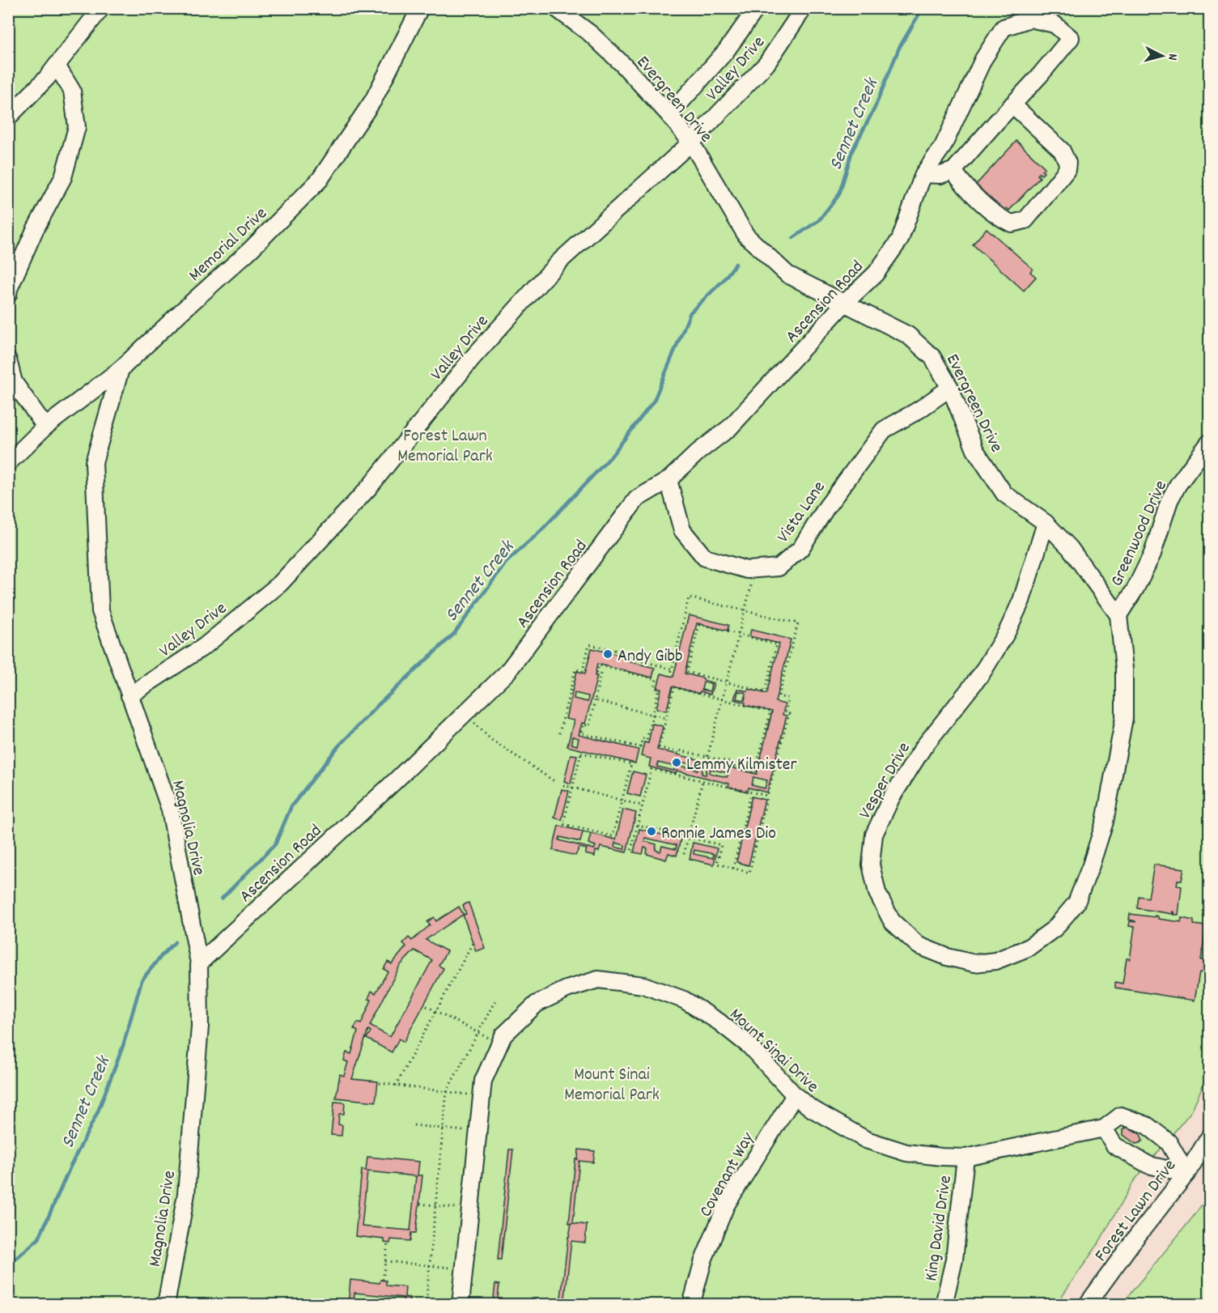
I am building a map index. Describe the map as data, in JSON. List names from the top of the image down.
{
  "streets": {
    "street": [
      "Valley Drive",
      "Evergreen Drive",
      "Memorial Drive",
      "Ascension Road",
      "Vista Lane",
      "Greenwood Drive",
      "Vesper Drive",
      "Magnolia Drive",
      "Mount Sinai Drive",
      "Covenant Way",
      "Forest Lawn Drive",
      "King David Drive"
    ]
  },
  "crossings": [
    ["Valley Drive", "Evergreen Drive"],
    ["Valley Drive", "Magnolia Drive"],
    ["Evergreen Drive", "Ascension Road"],
    ["Evergreen Drive", "Vista Lane"],
    ["Evergreen Drive", "Greenwood Drive"],
    ["Evergreen Drive", "Vesper Drive"],
    ["Memorial Drive", "Magnolia Drive"],
    ["Ascension Road", "Vista Lane"],
    ["Ascension Road", "Magnolia Drive"],
    ["Greenwood Drive", "Vesper Drive"],
    ["Mount Sinai Drive", "Covenant Way"],
    ["Mount Sinai Drive", "Forest Lawn Drive"],
    ["Mount Sinai Drive", "King David Drive"]
  ],
  "water": ["Sennet Creek"],
  "parks": ["Forest Lawn Memorial Park", "Mount Sinai Memorial Park"],
  "places": ["Andy Gibb", "Lemmy Kilmister", "Ronnie James Dio"],
  "north": "right"
}
